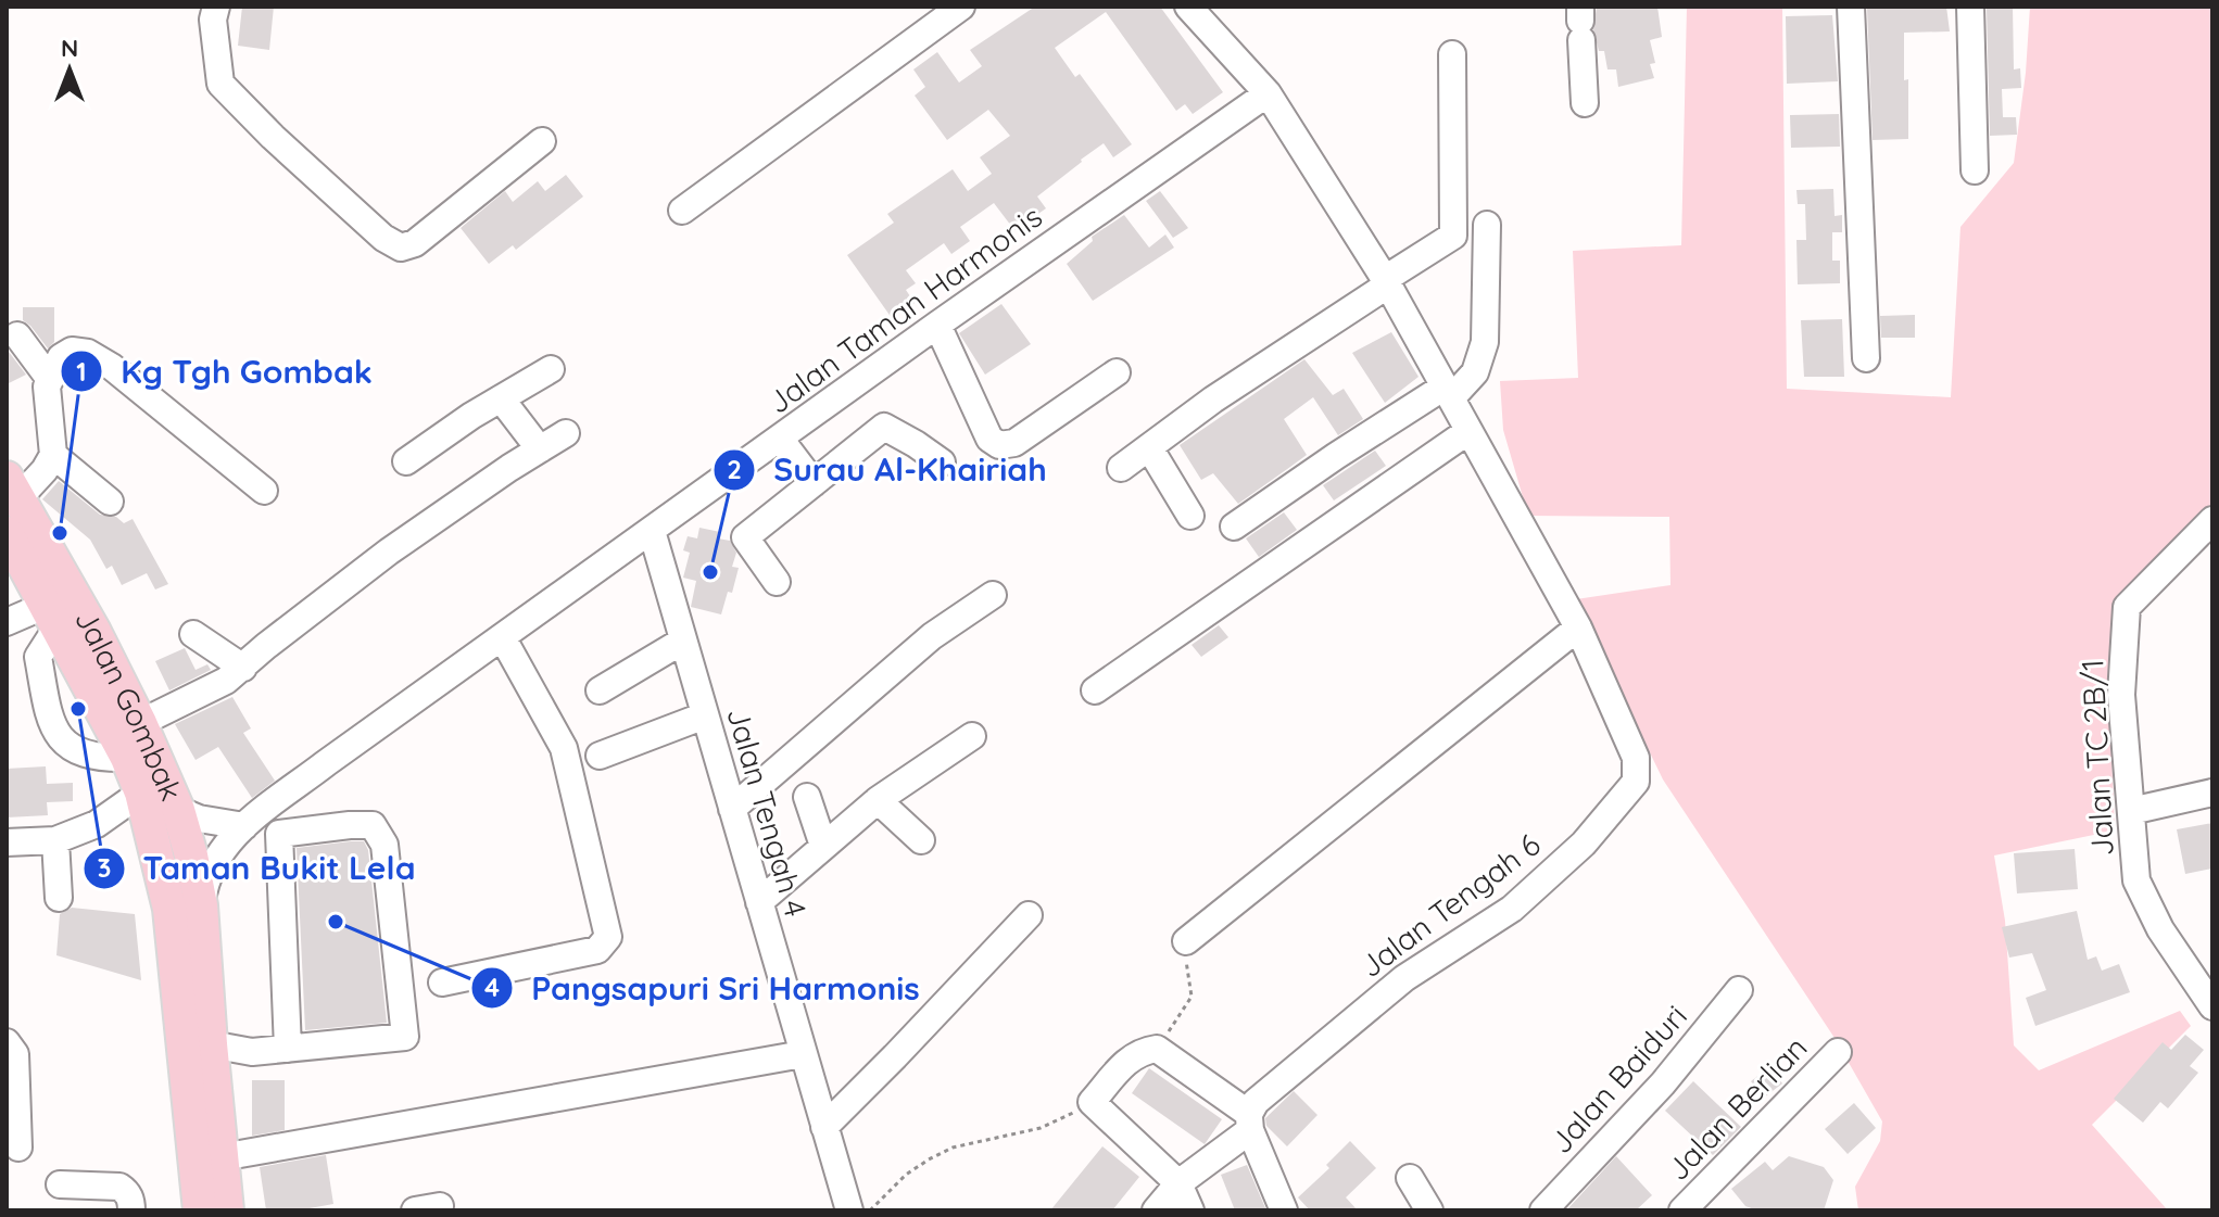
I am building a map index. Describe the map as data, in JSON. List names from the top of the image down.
{
  "streets": {
    "main road": ["Jalan Gombak"],
    "street": [
      "Jalan Taman Harmonis",
      "Jalan TC 2B/1",
      "Jalan Tengah 4",
      "Jalan Tengah 6",
      "Jalan Baiduri",
      "Jalan Berlian"
    ]
  },
  "crossings": [
    ["Jalan Taman Harmonis", "Jalan Gombak"],
    ["Jalan Taman Harmonis", "Jalan Tengah 4"],
    ["Jalan Taman Harmonis", "Jalan Tengah 6"]
  ],
  "places": [
    "Kg Tgh Gombak",
    "Surau Al-Khairiah",
    "Taman Bukit Lela",
    "Pangsapuri Sri Harmonis"
  ],
  "north": "top"
}
